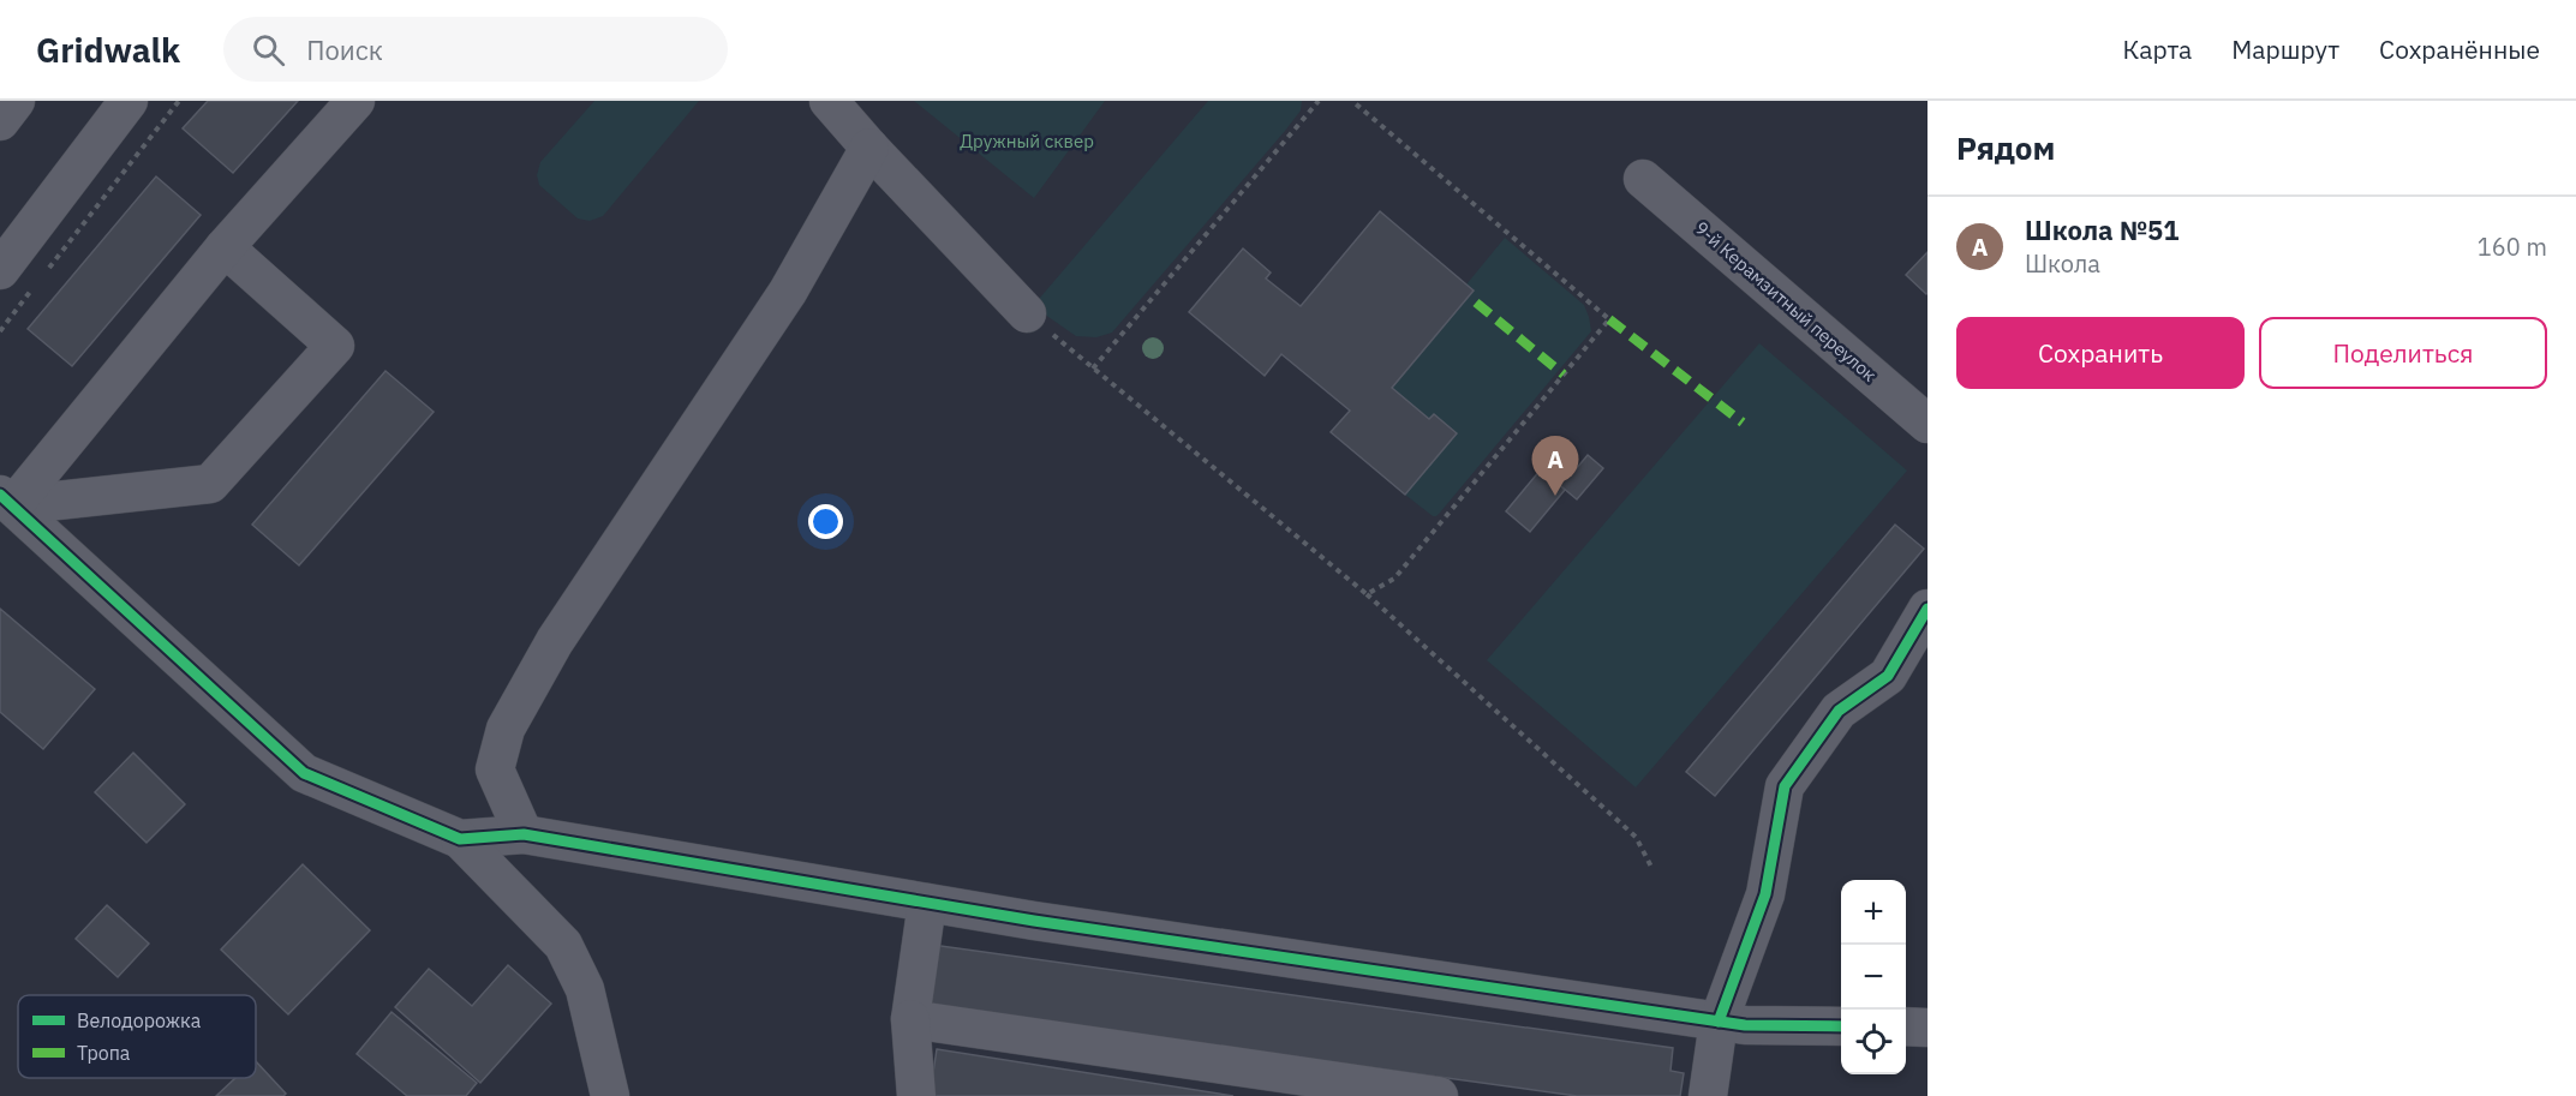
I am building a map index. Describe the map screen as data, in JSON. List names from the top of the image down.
{
  "streets": {
    "street": ["9-й Керамзитный переулок"]
  },
  "parks": ["Дружный сквер"],
  "legend": ["Велодорожка", "Тропа"],
  "page": {
    "header": "Gridwalk",
    "search": "Поиск",
    "nav": ["Карта", "Маршрут", "Сохранённые"],
    "heading": "Рядом",
    "list": [
      {
        "mark": "A",
        "name": "Школа №51",
        "note": "Школа",
        "value": "160 m"
      }
    ],
    "buttons": ["Сохранить", "Поделиться"],
    "pins": "A",
    "map_buttons": ["+", "−"]
  }
}
